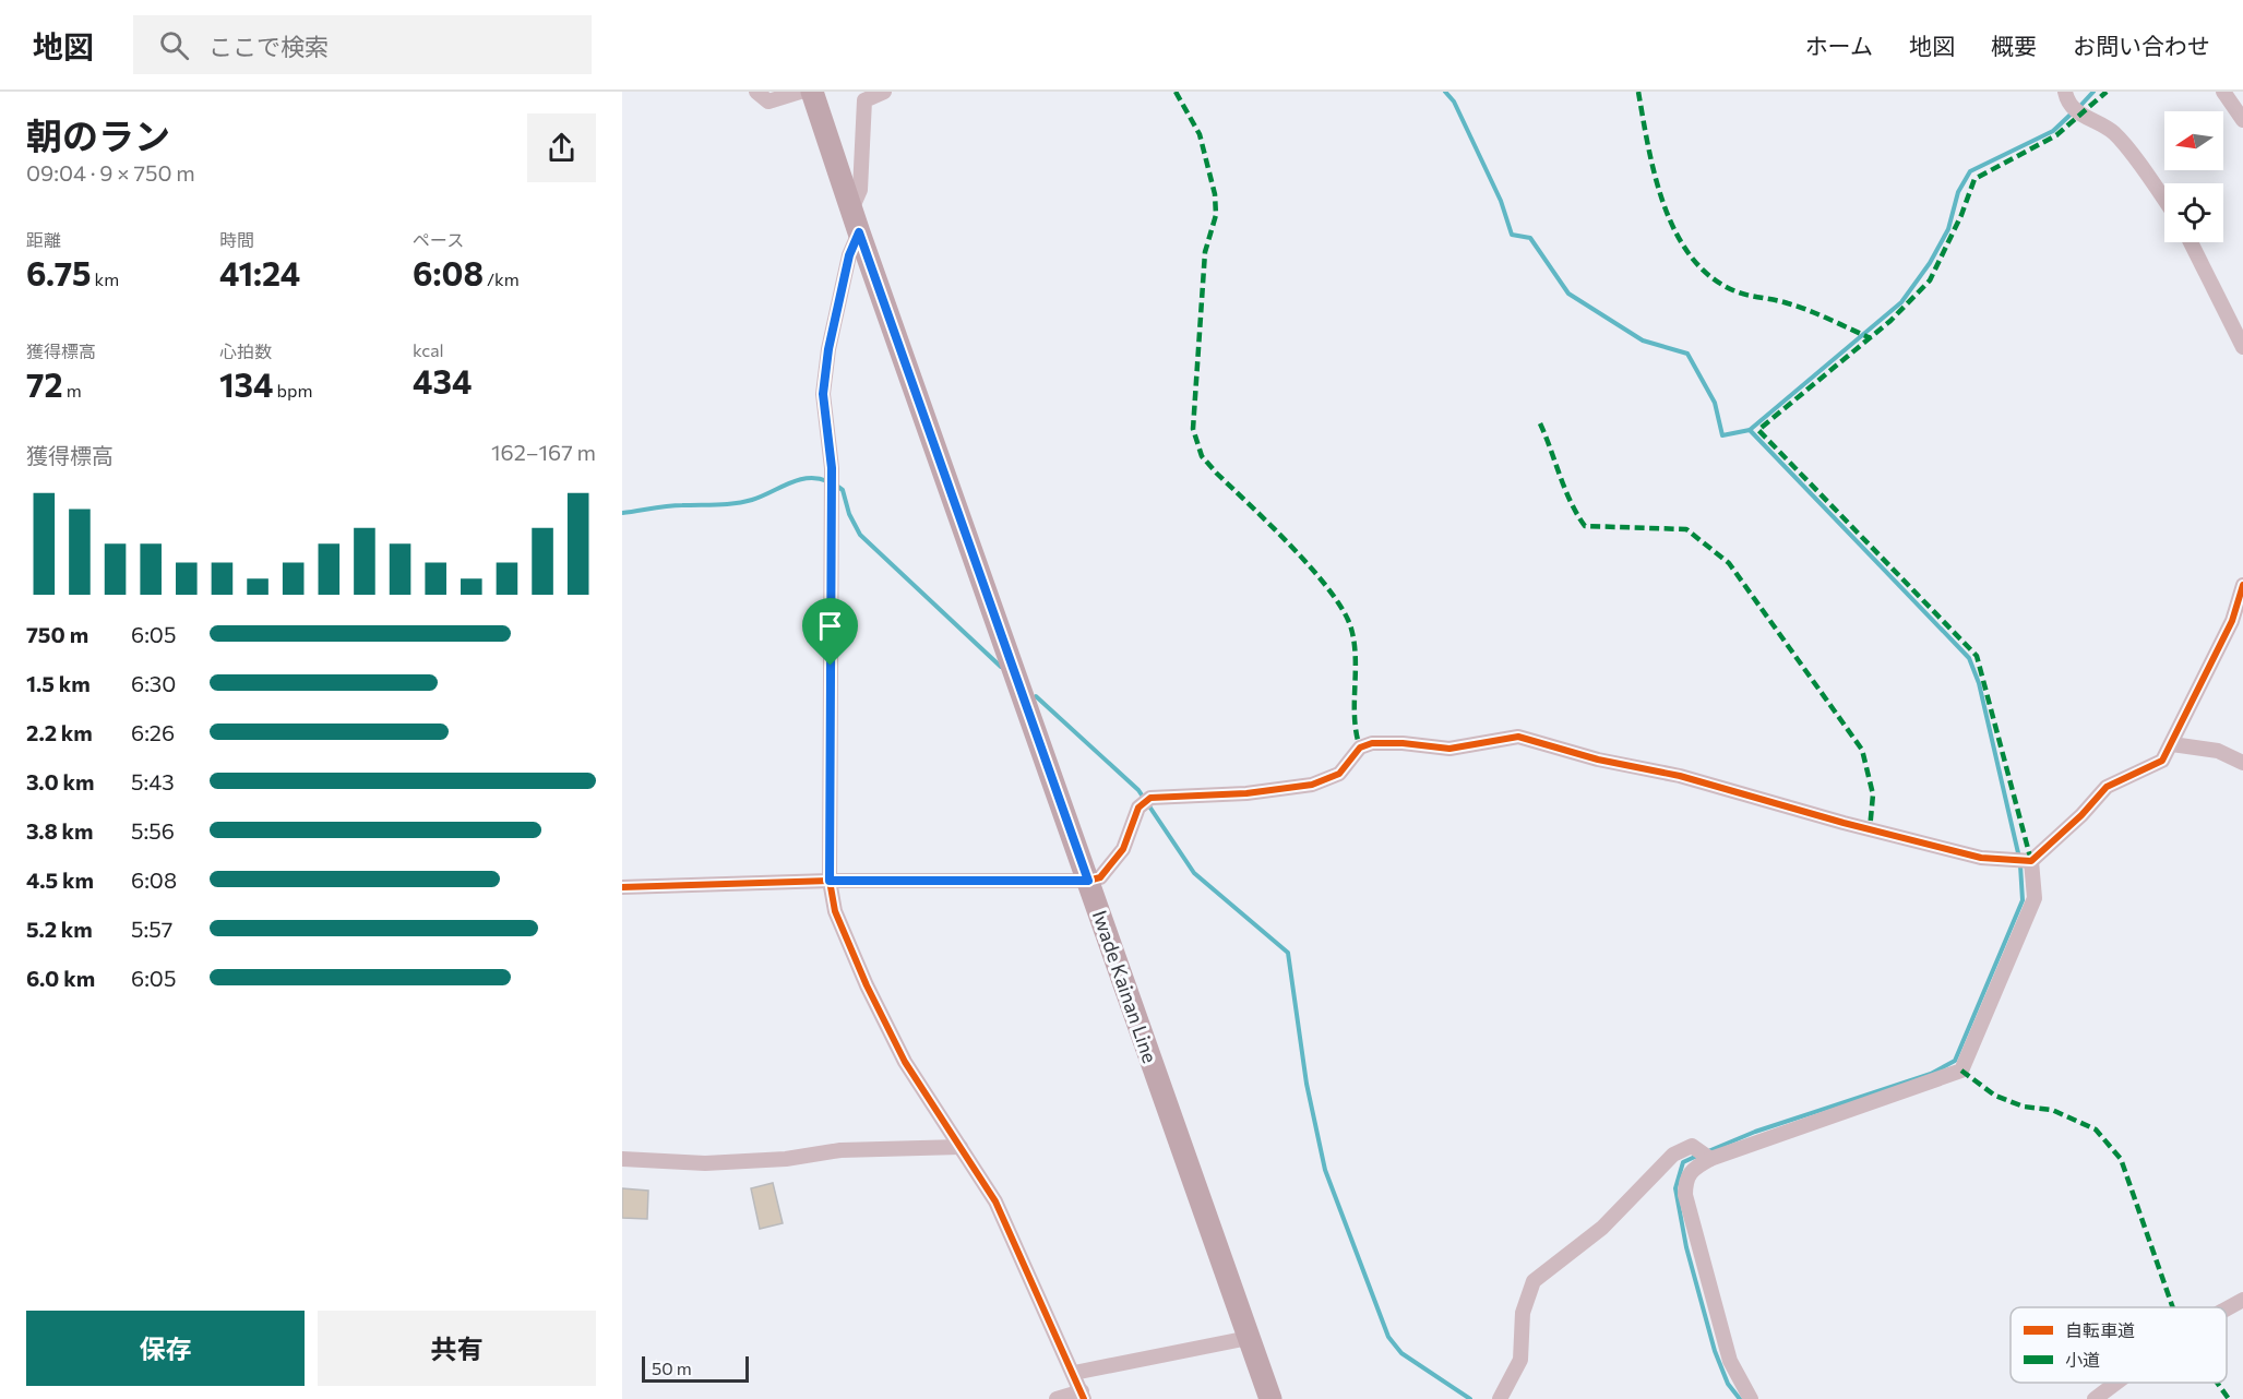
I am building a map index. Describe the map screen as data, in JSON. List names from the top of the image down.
{
  "streets": {
    "main road": ["Iwade Kainan Line"]
  },
  "legend": ["自転車道", "小道"],
  "scale_bar": "50 m",
  "north": "left",
  "page": {
    "header": "地図",
    "search": "ここで検索",
    "nav": [
      "ホーム",
      "地図",
      "概要",
      "お問い合わせ"
    ],
    "heading": ["朝のラン", "09:04 · 9 × 750 m"],
    "stats": [
      ["距離", "6.75 km"],
      ["時間", "41:24"],
      ["ペース", "6:08 /km"],
      ["獲得標高", "72 m"],
      ["心拍数", "134 bpm"],
      ["kcal", "434"]
    ],
    "chart": ["獲得標高", "162–167 m"],
    "list": [
      {
        "name": "750 m",
        "note": "6:05"
      },
      {
        "name": "1.5 km",
        "note": "6:30"
      },
      {
        "name": "2.2 km",
        "note": "6:26"
      },
      {
        "name": "3.0 km",
        "note": "5:43"
      },
      {
        "name": "3.8 km",
        "note": "5:56"
      },
      {
        "name": "4.5 km",
        "note": "6:08"
      },
      {
        "name": "5.2 km",
        "note": "5:57"
      },
      {
        "name": "6.0 km",
        "note": "6:05"
      }
    ],
    "buttons": ["保存", "共有"],
    "scale": "50 m"
  }
}
